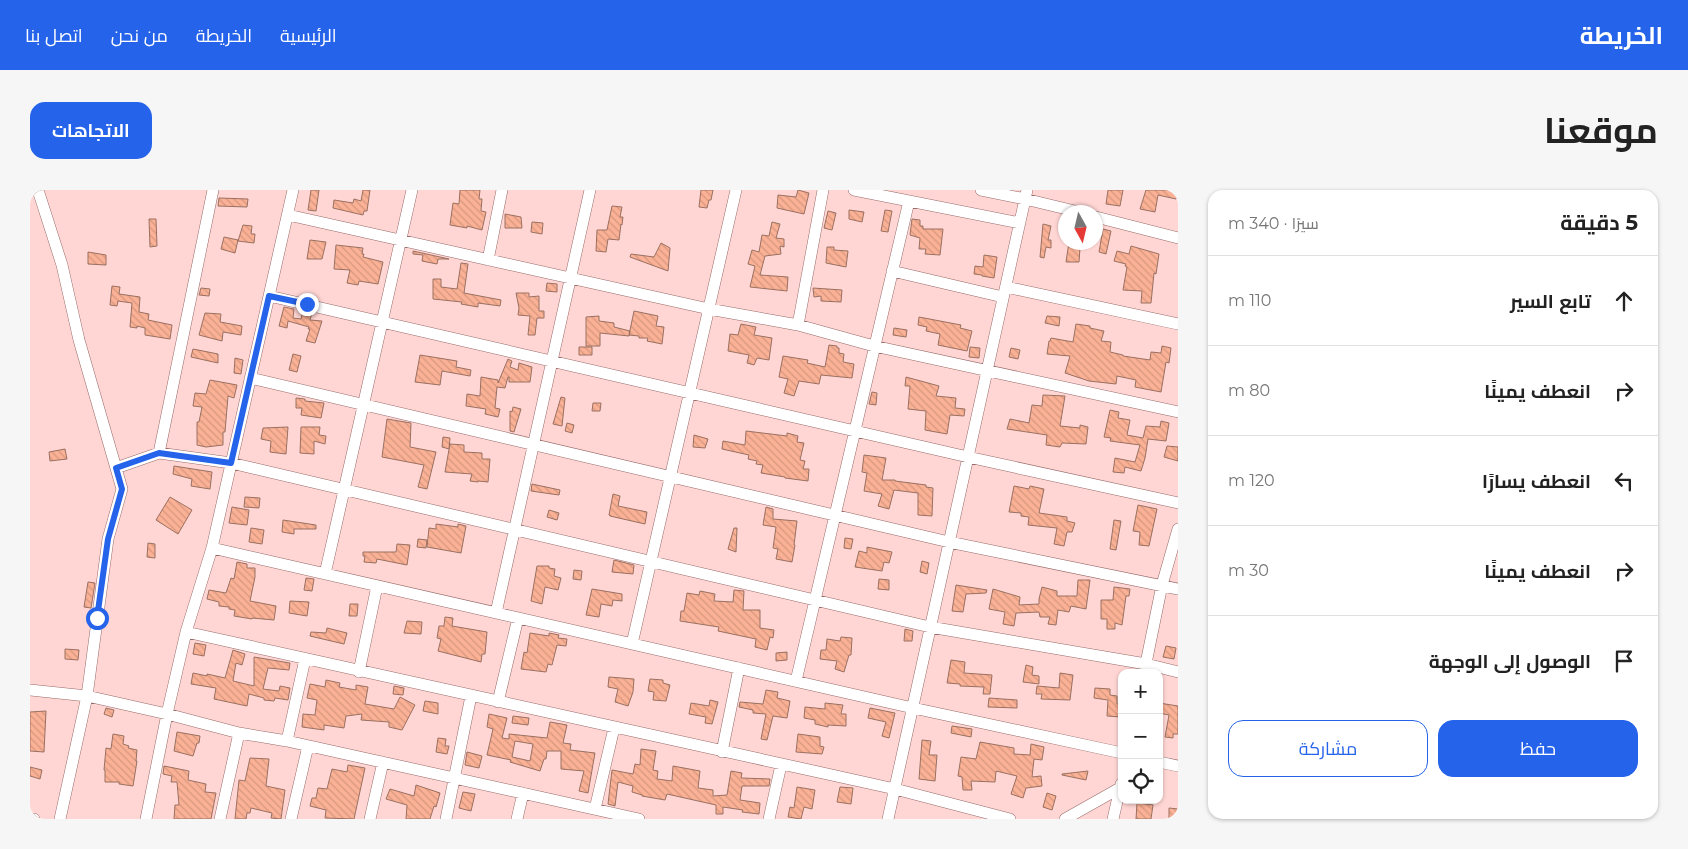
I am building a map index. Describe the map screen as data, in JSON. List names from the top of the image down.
{
  "north": "bottom",
  "page": {
    "header": "الخريطة",
    "nav": [
      "الرئيسية",
      "الخريطة",
      "من نحن",
      "اتصل بنا"
    ],
    "title": "موقعنا",
    "buttons": [
      "الاتجاهات",
      ["حفظ", "مشاركة"]
    ],
    "heading": ["5 دقيقة", "سيرًا · 340 m"],
    "list": [
      ["تابع السير", "110 m"],
      ["انعطف يمينًا", "80 m"],
      ["انعطف يسارًا", "120 m"],
      ["انعطف يمينًا", "30 m"],
      "الوصول إلى الوجهة"
    ],
    "map_buttons": ["+", "−"]
  }
}
